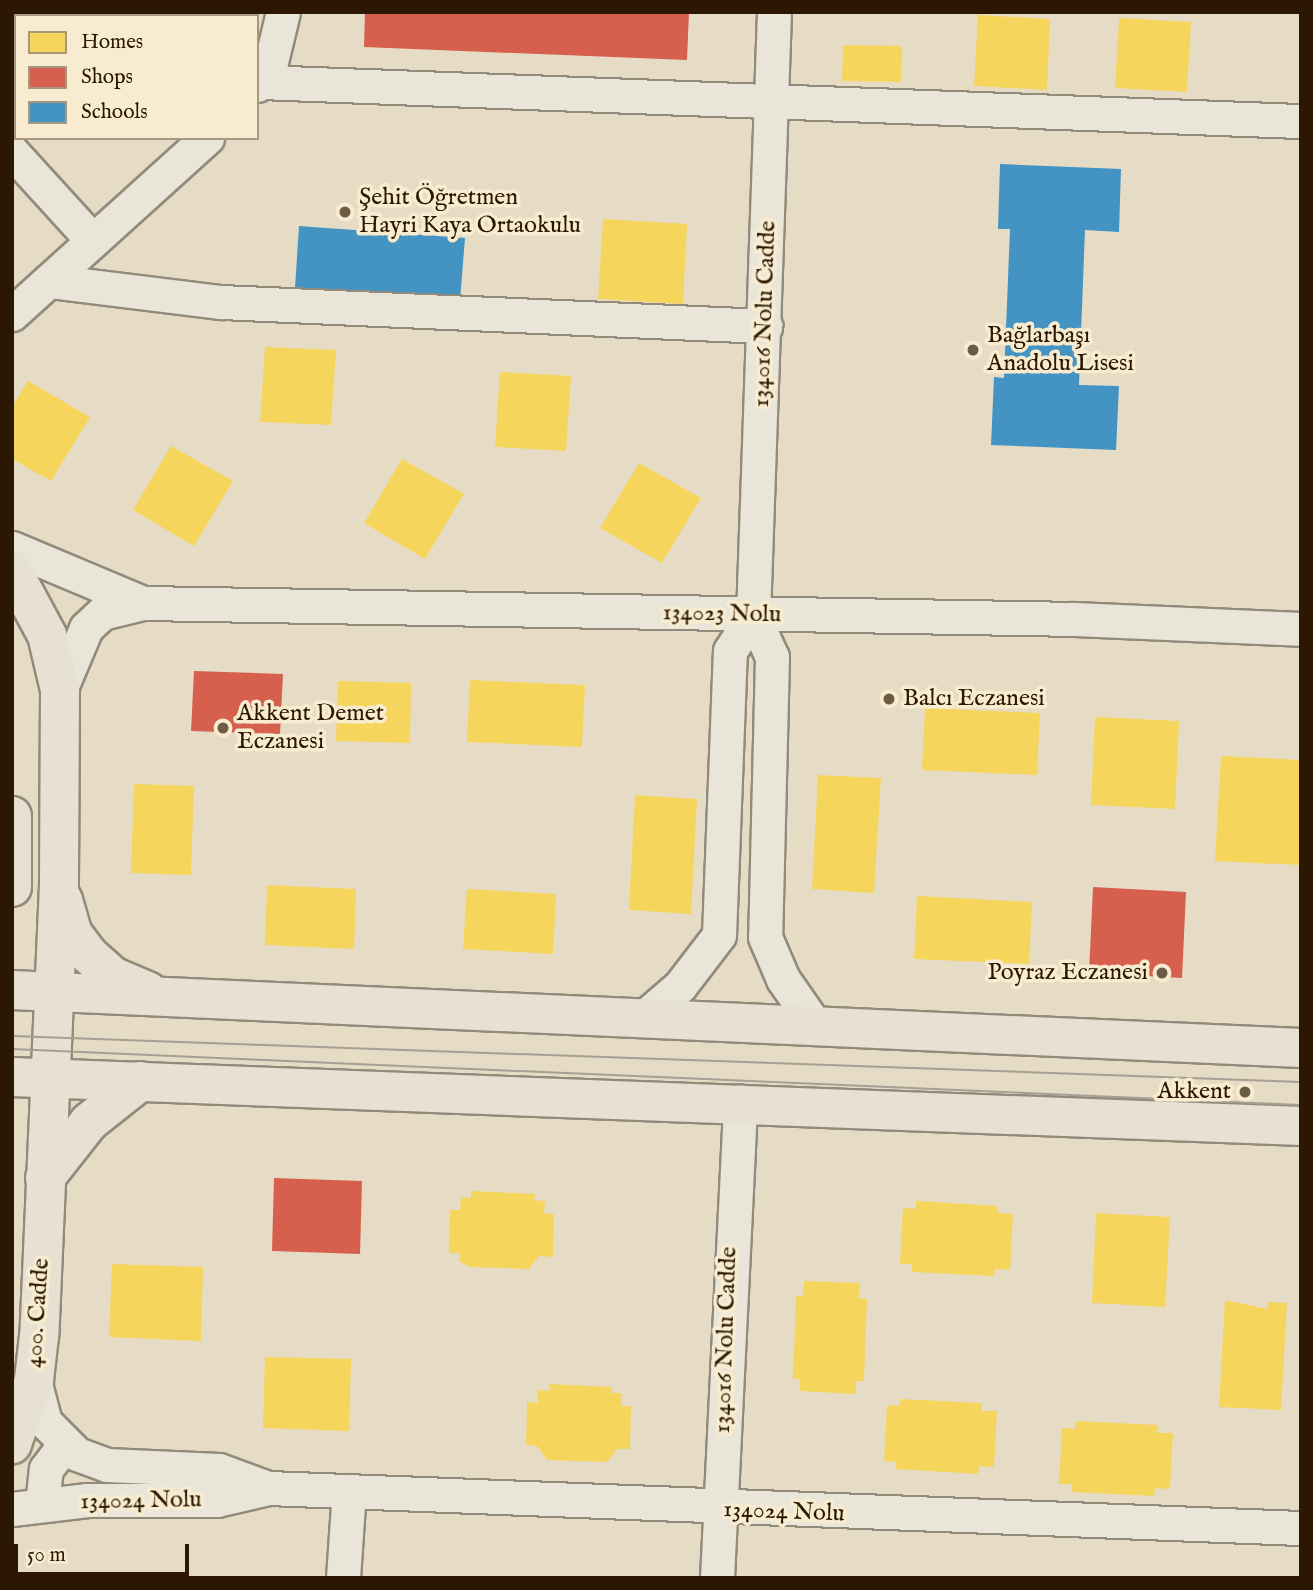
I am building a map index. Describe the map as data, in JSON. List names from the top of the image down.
{
  "streets": {
    "main road": ["400. Cadde"],
    "street": ["134016 Nolu Cadde", "134023 Nolu", "134024 Nolu"]
  },
  "crossings": [
    ["134016 Nolu Cadde", "134023 Nolu"],
    ["134016 Nolu Cadde", "134024 Nolu"],
    ["400. Cadde", "134024 Nolu"]
  ],
  "places": [
    "Şehit Öğretmen Hayri Kaya Ortaokulu",
    "Bağlarbaşı Anadolu Lisesi",
    "Balcı Eczanesi",
    "Akkent Demet Eczanesi",
    "Poyraz Eczanesi",
    "Akkent"
  ],
  "legend": ["Homes", "Shops", "Schools"],
  "scale_bar": "50 m"
}
